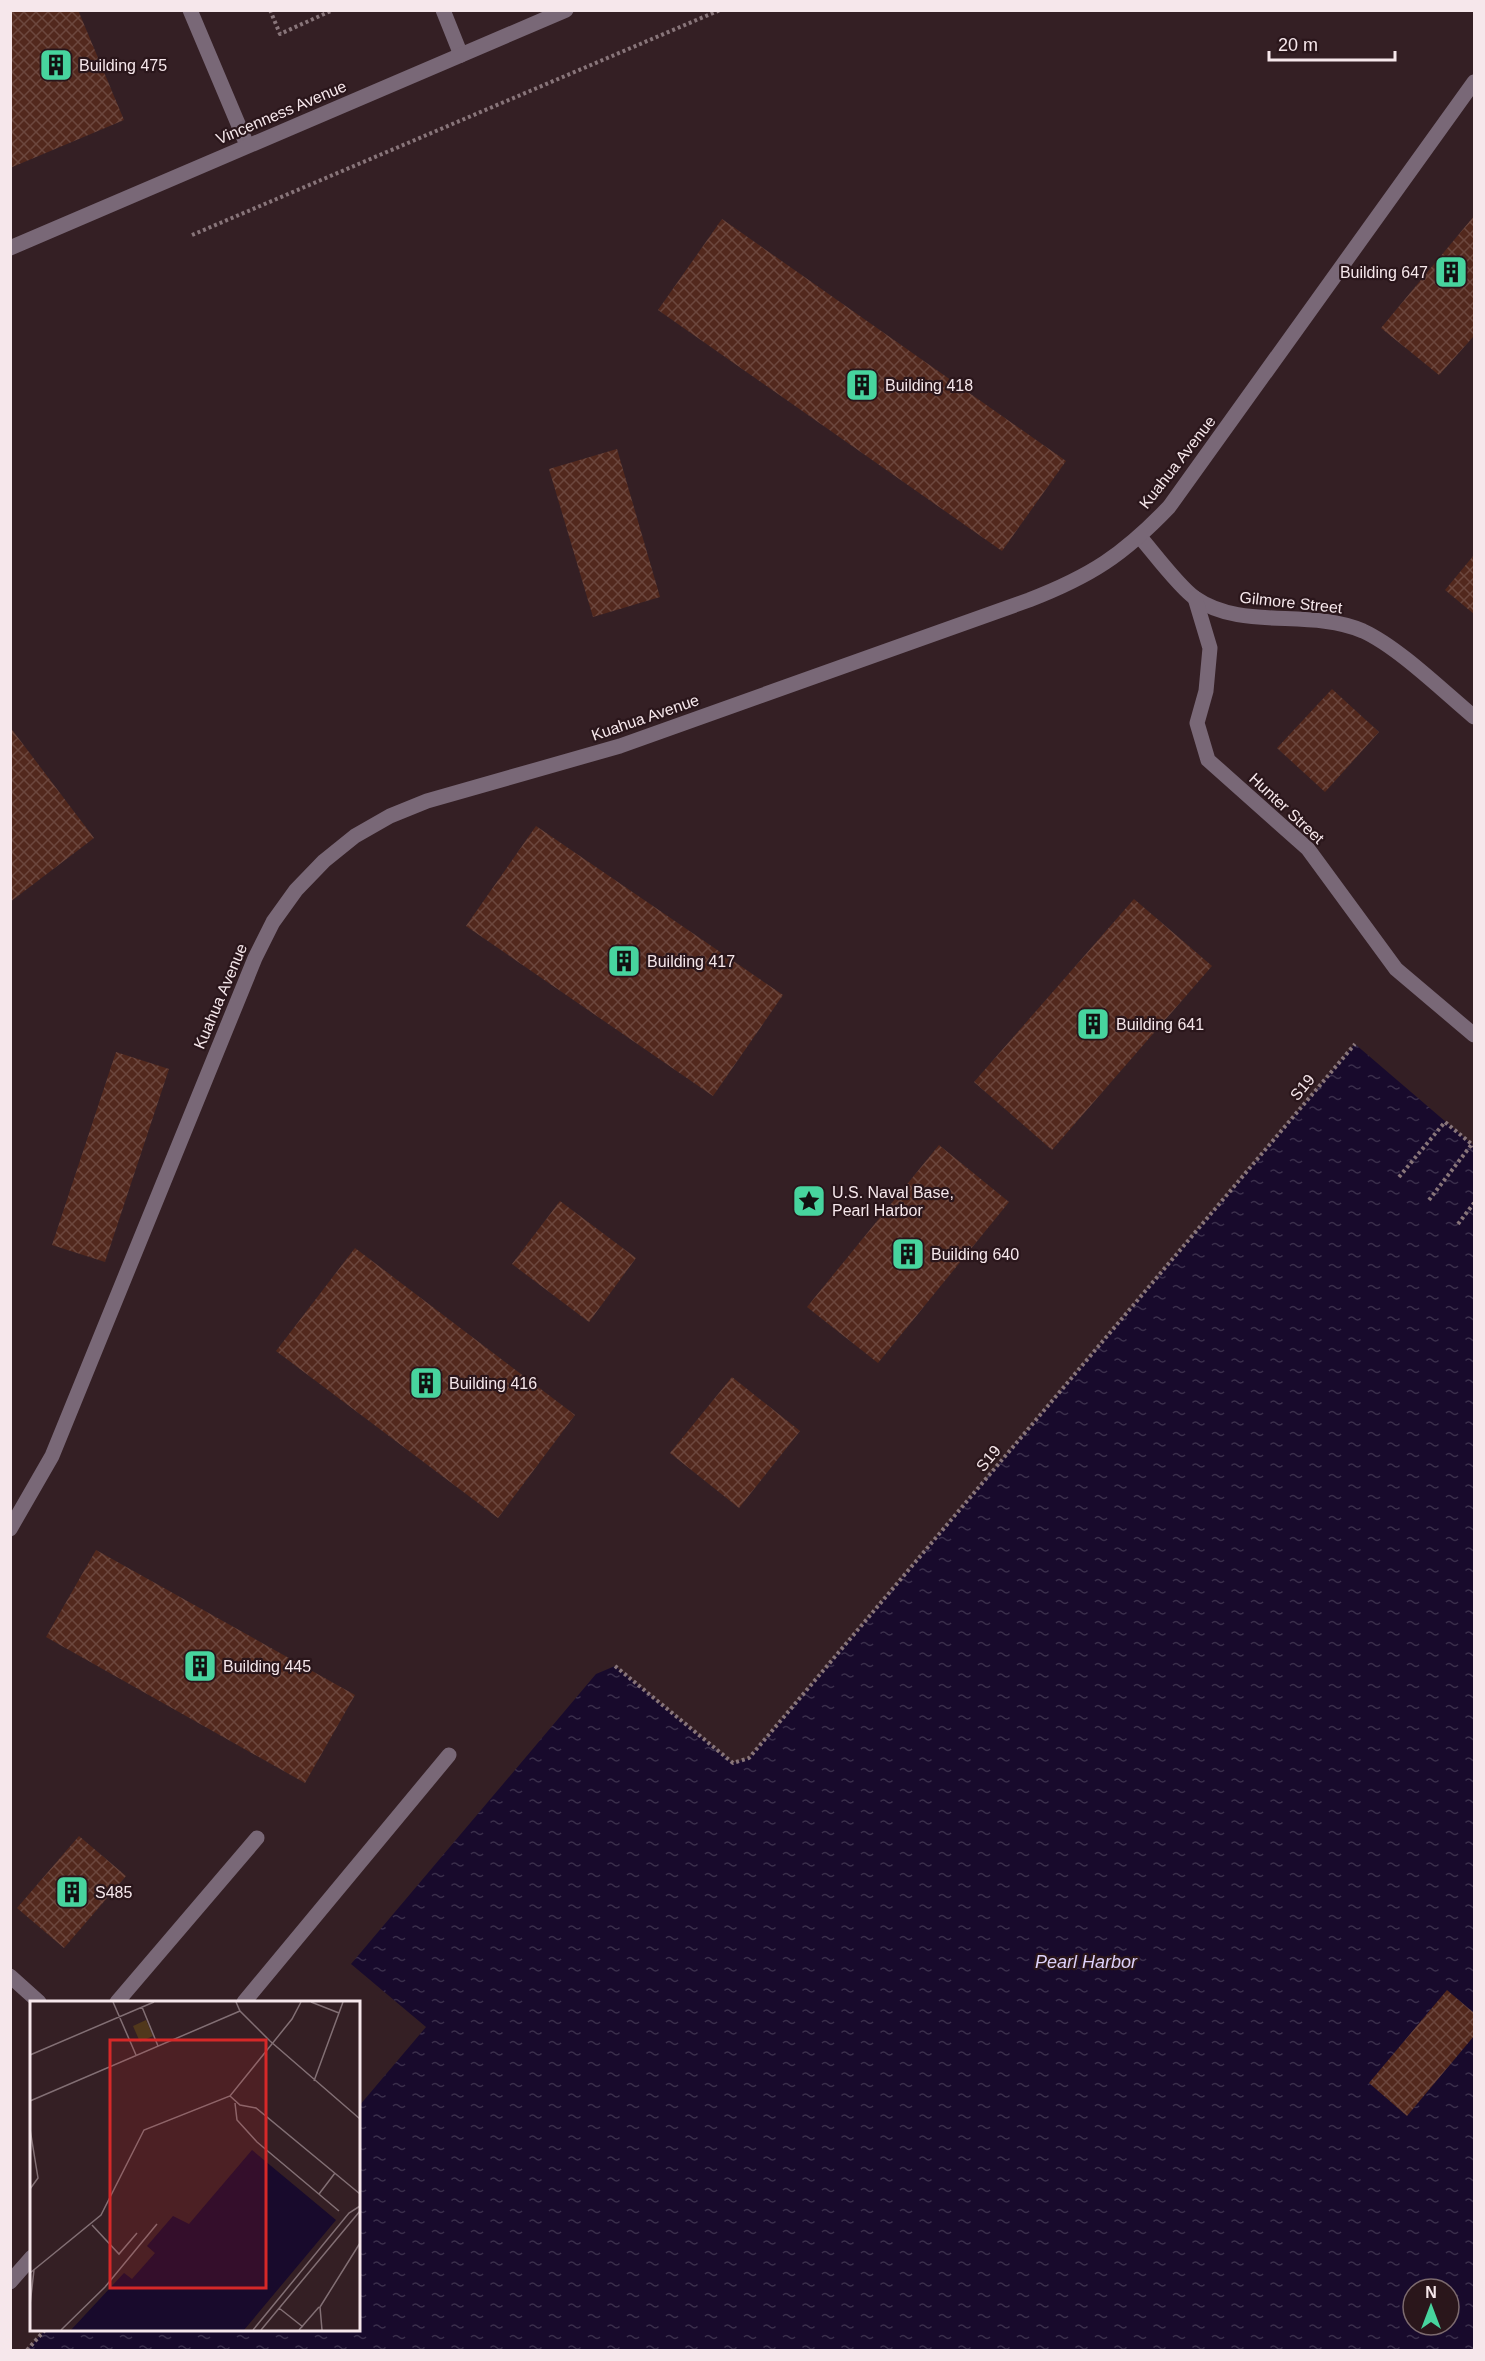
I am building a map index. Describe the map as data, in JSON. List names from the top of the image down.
{
  "streets": {
    "street": [
      "Vincenness Avenue",
      "Kuahua Avenue",
      "Gilmore Street",
      "Hunter Street"
    ],
    "path": ["S19"]
  },
  "crossings": [
    ["Kuahua Avenue", "Gilmore Street"],
    ["Gilmore Street", "Hunter Street"]
  ],
  "water": ["Pearl Harbor"],
  "places": {
    "building": [
      "Building 475",
      "Building 647",
      "Building 418",
      "Building 417",
      "Building 641",
      "Building 640",
      "Building 416",
      "Building 445",
      "S485"
    ],
    "place": ["U.S. Naval Base, Pearl Harbor"]
  },
  "scale_bar": "20 m",
  "north": "top"
}
